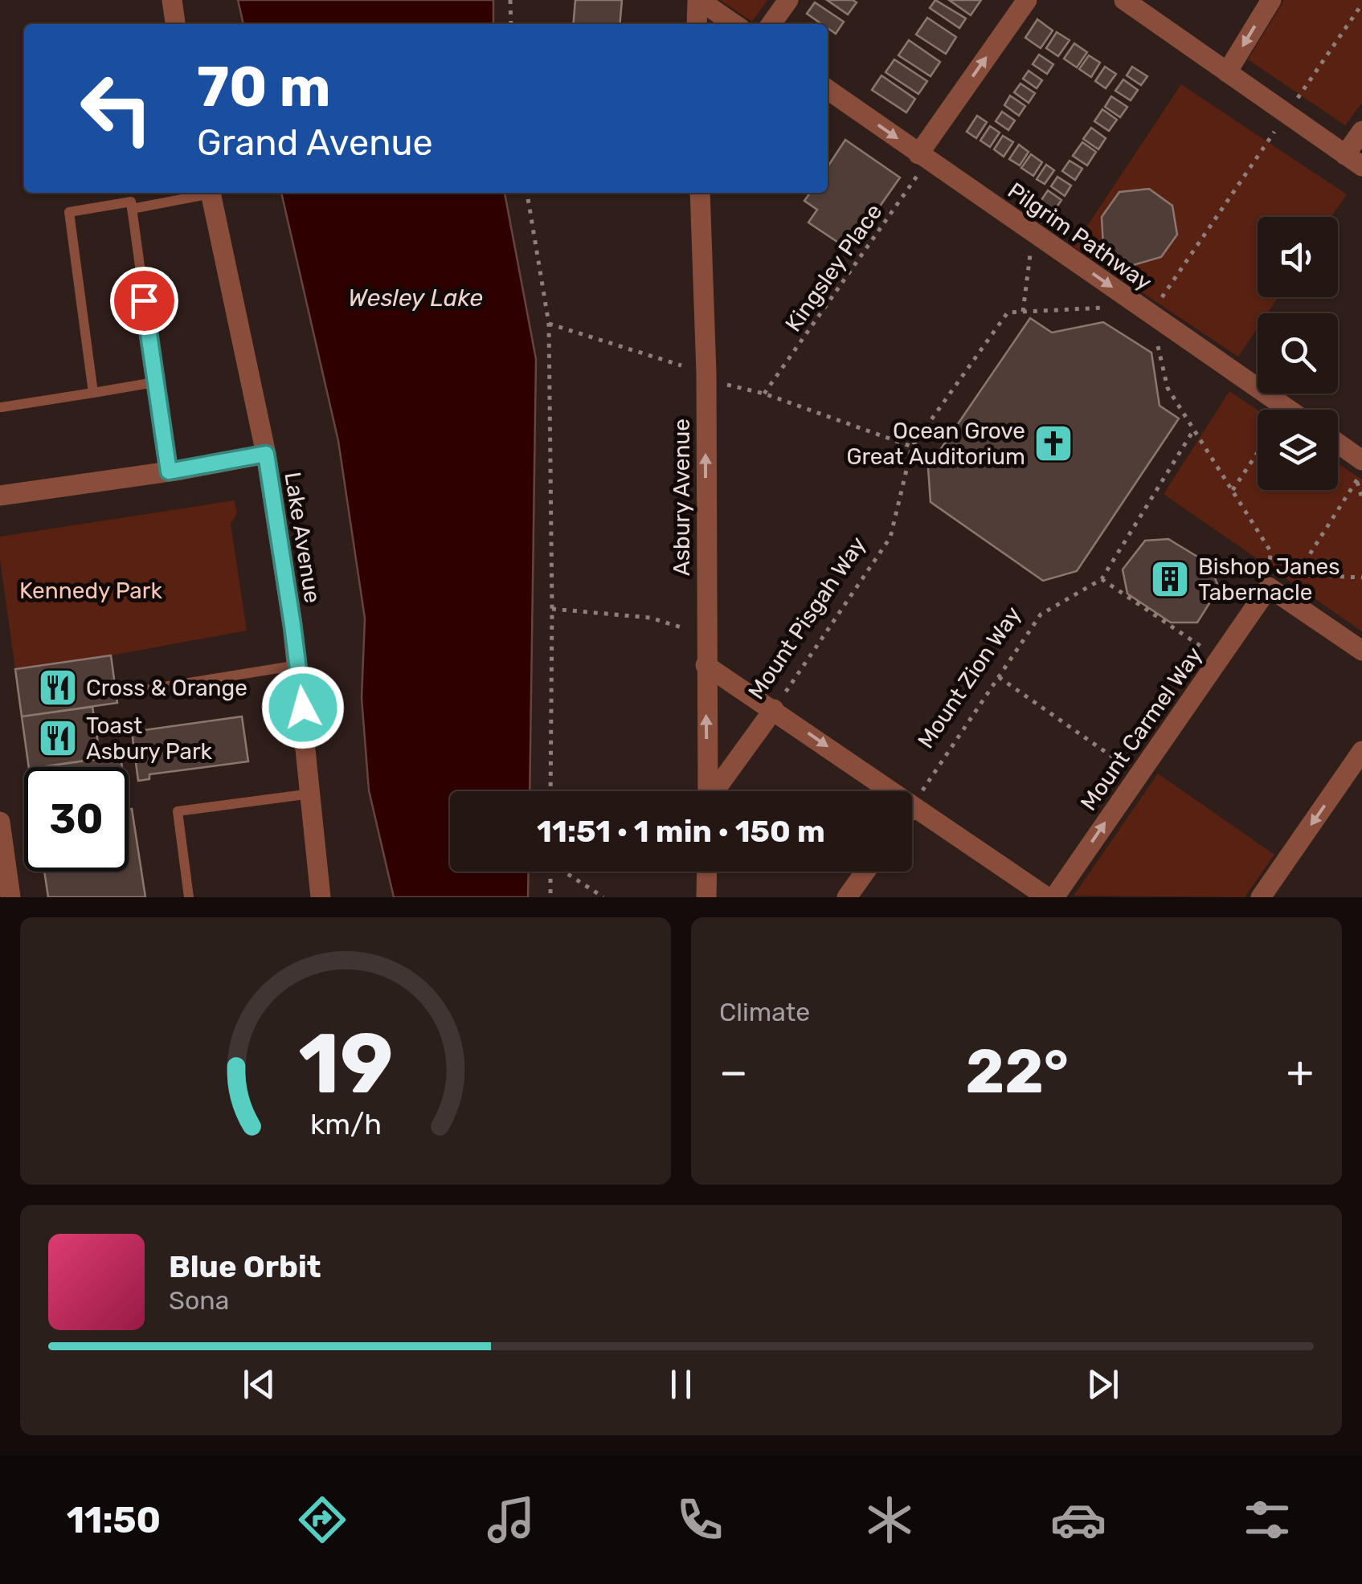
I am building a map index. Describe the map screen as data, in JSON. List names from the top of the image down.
{
  "streets": {
    "street": [
      "Pilgrim Pathway",
      "Asbury Avenue",
      "Lake Avenue",
      "Mount Pisgah Way",
      "Mount Carmel Way"
    ],
    "path": ["Kingsley Place", "Mount Zion Way"]
  },
  "crossings": [
    ["Pilgrim Pathway", "Kingsley Place"]
  ],
  "one_way": ["Pilgrim Pathway", "Asbury Avenue", "Mount Carmel Way"],
  "water": ["Wesley Lake"],
  "parks": ["Kennedy Park"],
  "places": {
    "church": ["Ocean Grove Great Auditorium"],
    "building": ["Bishop Janes Tabernacle"],
    "restaurant": ["Cross & Orange", "Toast Asbury Park"]
  },
  "page": {
    "turn": ["70 m", "Grand Avenue"],
    "limit": "30",
    "trip": "11:51 · 1 min · 150 m",
    "tile": "Climate",
    "heat": ["−", "22°", "+"],
    "song": ["Blue Orbit", "Sona"],
    "tabs": "11:50",
    "gauge": ["19", "km/h"]
  }
}
